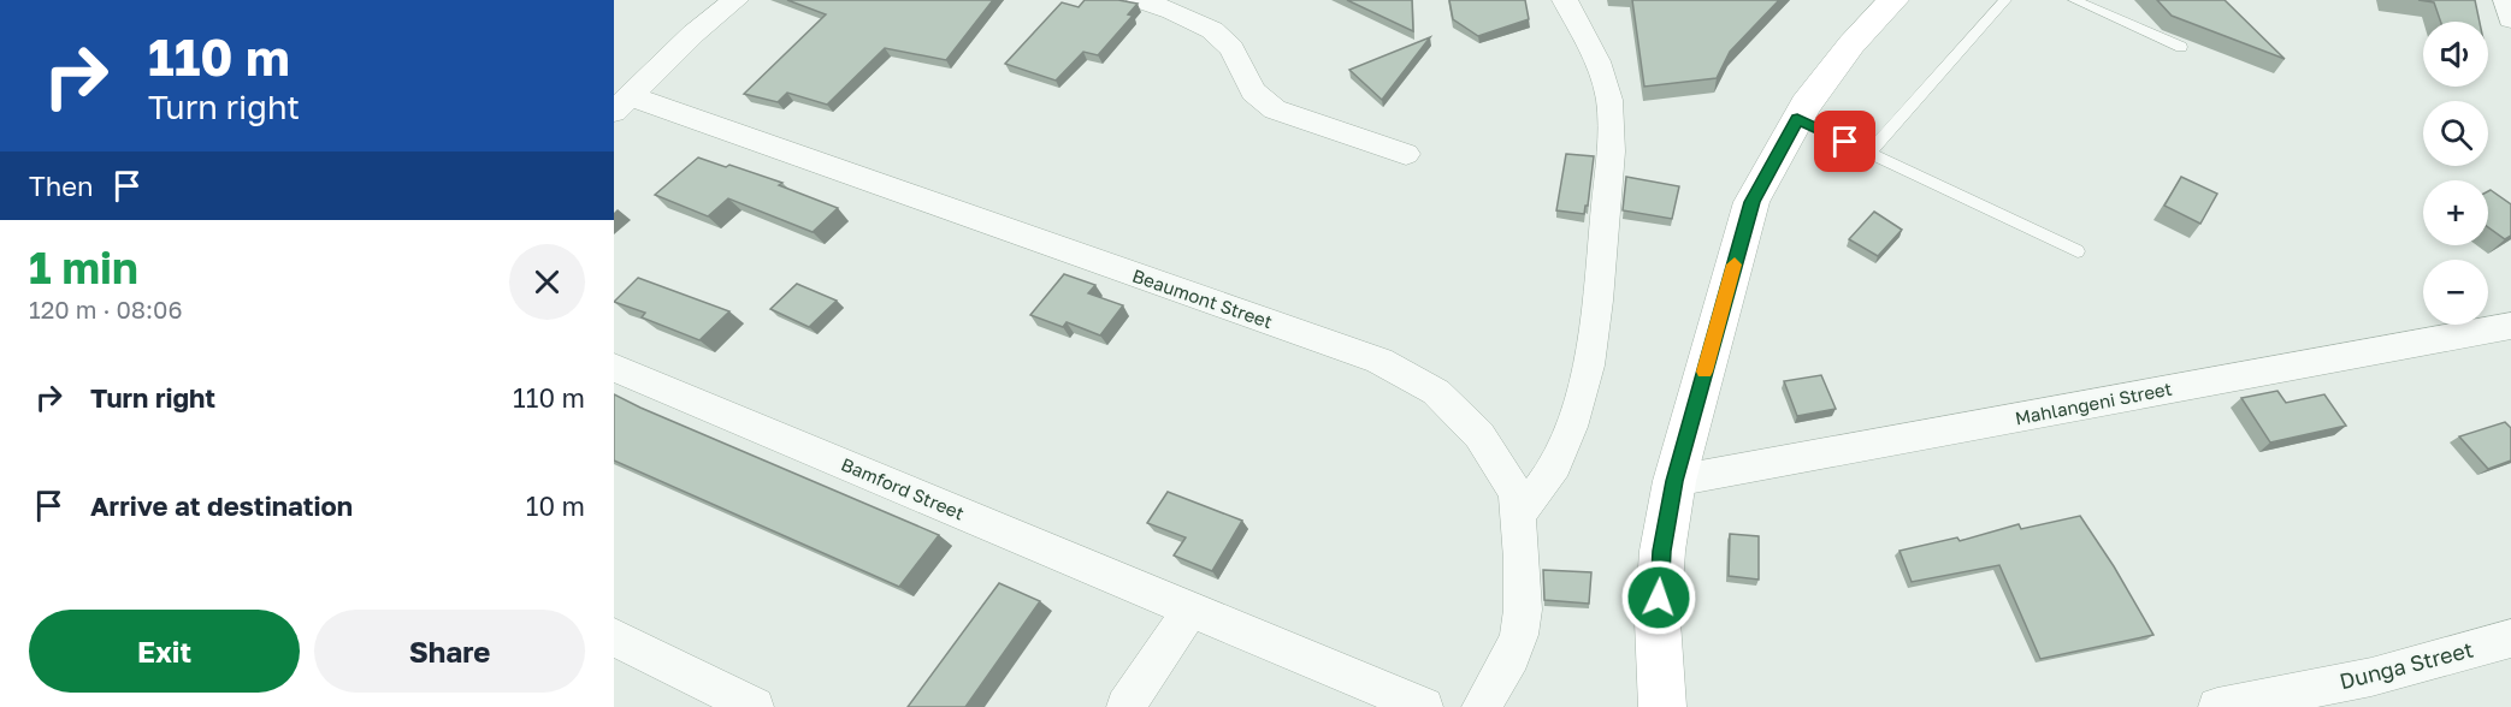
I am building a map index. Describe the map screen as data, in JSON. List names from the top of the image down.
{
  "streets": {
    "street": [
      "Beaumont Street",
      "Mahlangeni Street",
      "Bamford Street",
      "Dunga Street"
    ]
  },
  "page": {
    "turn": ["110 m", "Turn right"],
    "map_buttons": ["+", "−"],
    "then": "Then",
    "heading": ["1 min", "120 m · 08:06"],
    "list": [
      {
        "name": "Turn right",
        "value": "110 m"
      },
      {
        "name": "Arrive at destination",
        "value": "10 m"
      }
    ],
    "buttons": ["Exit", "Share"]
  }
}
